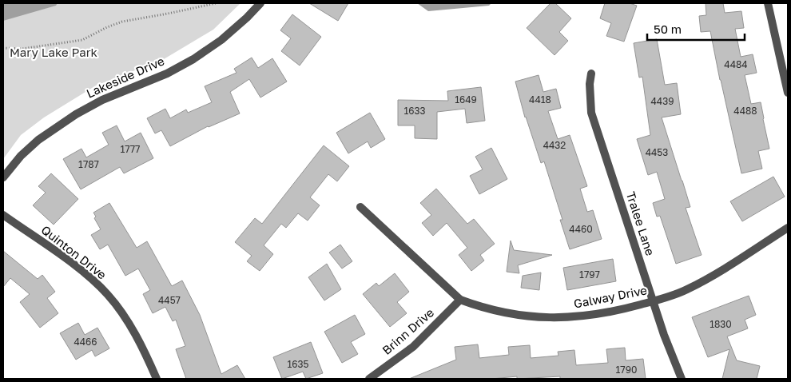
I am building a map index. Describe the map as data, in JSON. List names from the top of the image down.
{
  "streets": {
    "street": [
      "Lakeside Drive",
      "Tralee Lane",
      "Quinton Drive",
      "Galway Drive",
      "Brinn Drive"
    ]
  },
  "crossings": [
    ["Tralee Lane", "Galway Drive"],
    ["Galway Drive", "Brinn Drive"]
  ],
  "parks": ["Mary Lake Park"],
  "house_numbers": [
    "4484",
    "1649",
    "4418",
    "4439",
    "1633",
    "4488",
    "4432",
    "1777",
    "4453",
    "1787",
    "4460",
    "1797",
    "4457",
    "1830",
    "4466",
    "1635",
    "1790"
  ],
  "scale_bar": "50 m"
}
